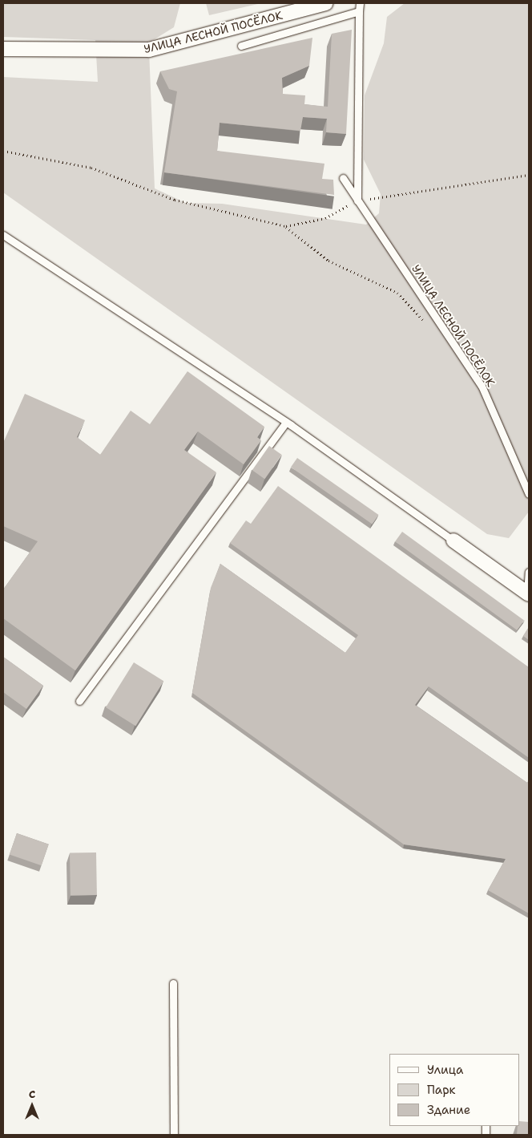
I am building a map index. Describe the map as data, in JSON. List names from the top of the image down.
{
  "streets": {
    "street": ["УЛИЦА ЛЕСНОЙ ПОСЁЛОК"]
  },
  "legend": ["Улица", "Парк", "Здание"],
  "north": "top"
}
